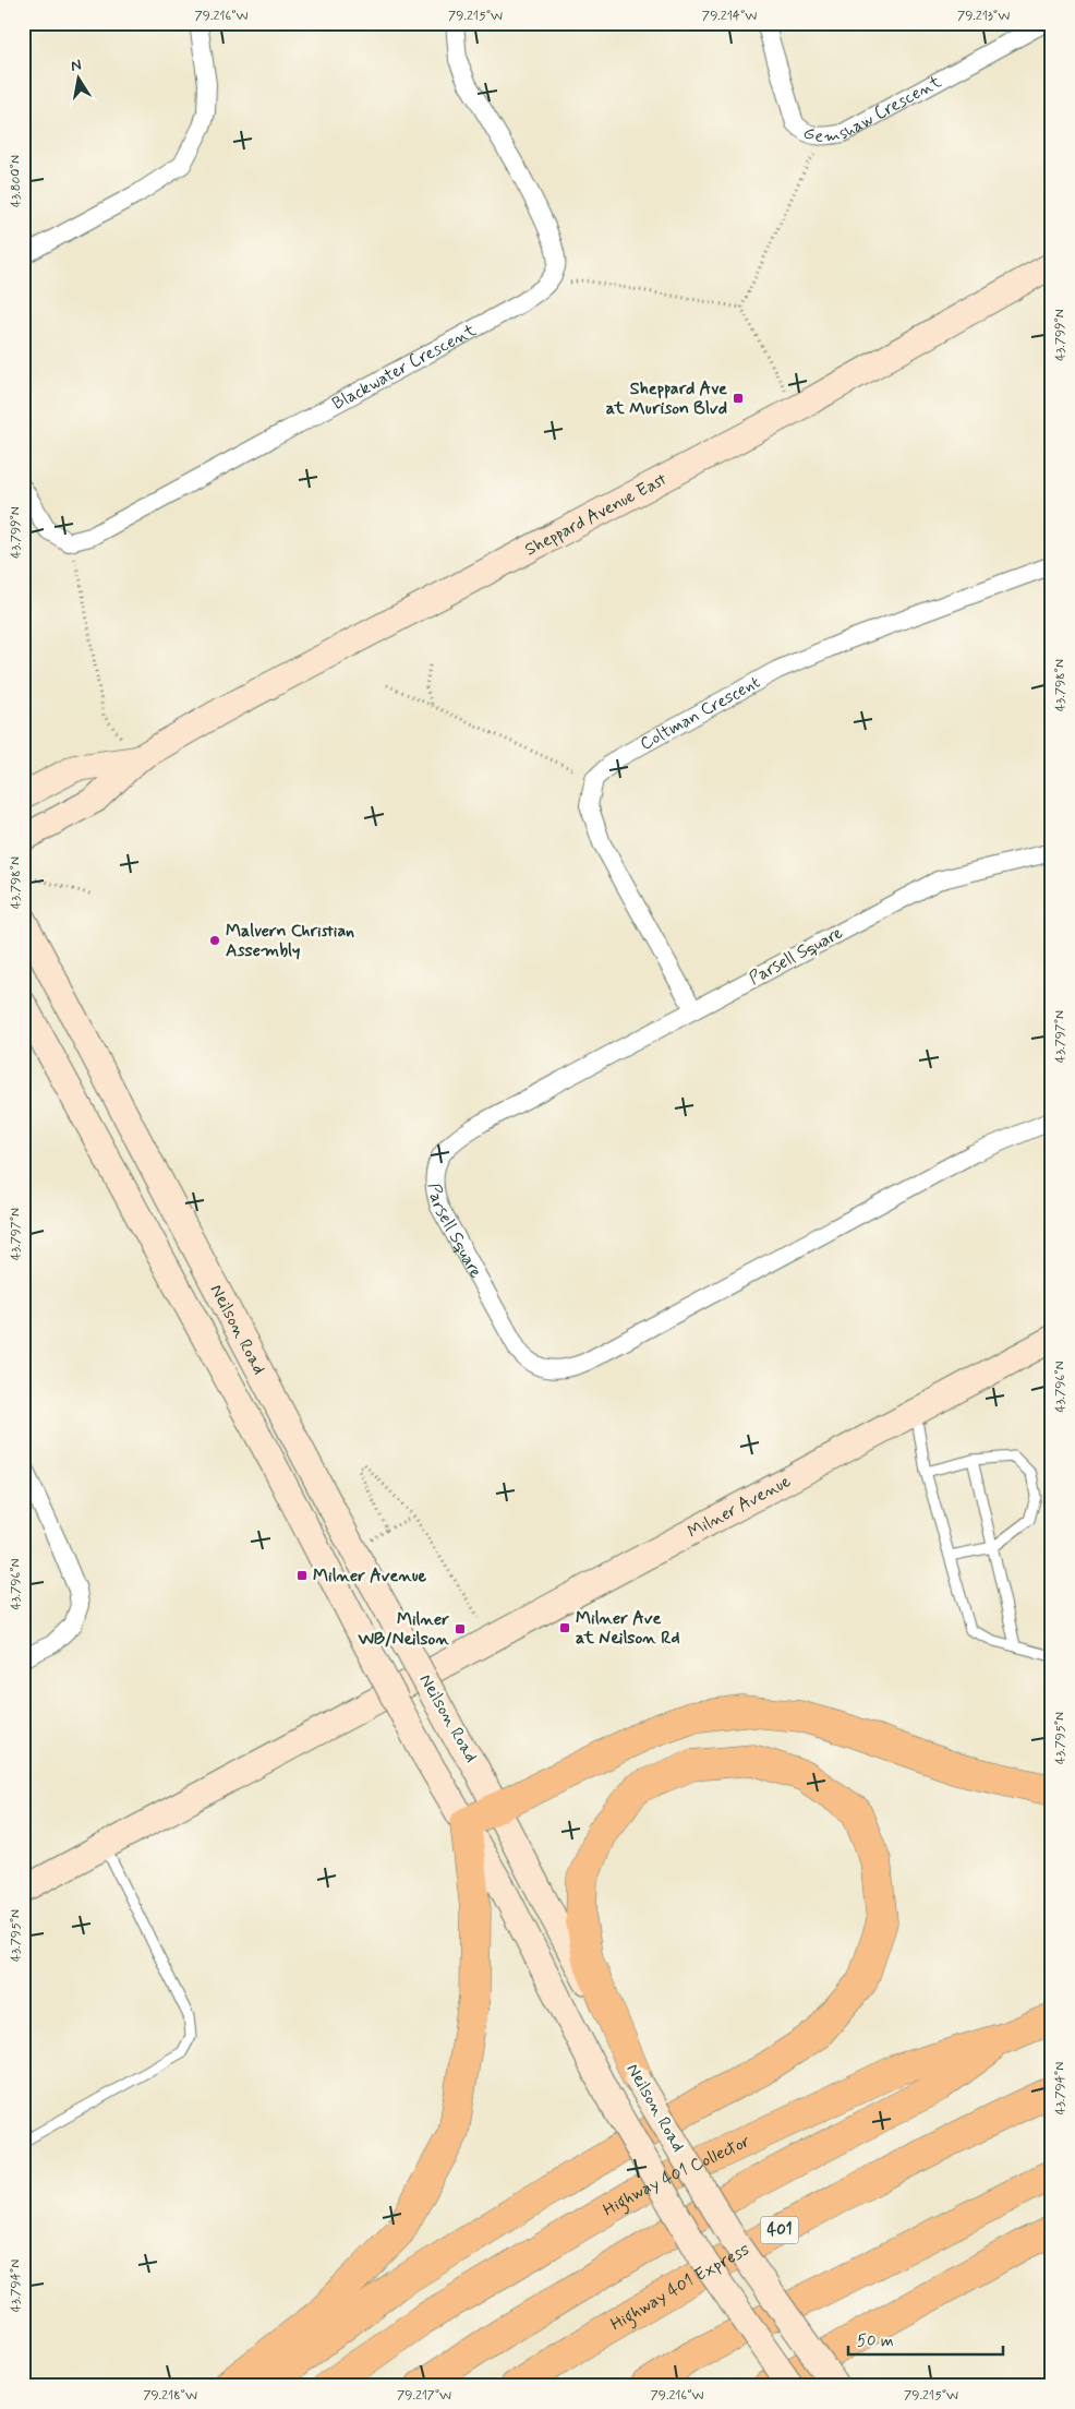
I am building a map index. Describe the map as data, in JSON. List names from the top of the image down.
{
  "streets": {
    "highway": ["Highway 401 Collector", "401", "Highway 401 Express"],
    "main road": ["Sheppard Avenue East", "Neilson Road", "Milner Avenue"],
    "street": [
      "Gemshaw Crescent",
      "Blackwater Crescent",
      "Coltman Crescent",
      "Parsell Square"
    ]
  },
  "crossings": [
    ["Coltman Crescent", "Parsell Square"]
  ],
  "places": {
    "transit": [
      "Sheppard Ave at Murison Blvd",
      "Milner Avenue",
      "Milner Ave at Neilson Rd",
      "Milner WB/Neilson"
    ],
    "other": ["Malvern Christian Assembly"]
  },
  "scale_bar": "50 m",
  "north": "top",
  "coordinates": [
    "79.216°W",
    "79.215°W",
    "79.214°W",
    "79.213°W",
    "43.800°N",
    "43.799°N",
    "43.798°N",
    "43.797°N",
    "43.796°N",
    "43.795°N",
    "43.794°N",
    "79.218°W",
    "79.217°W"
  ]
}
